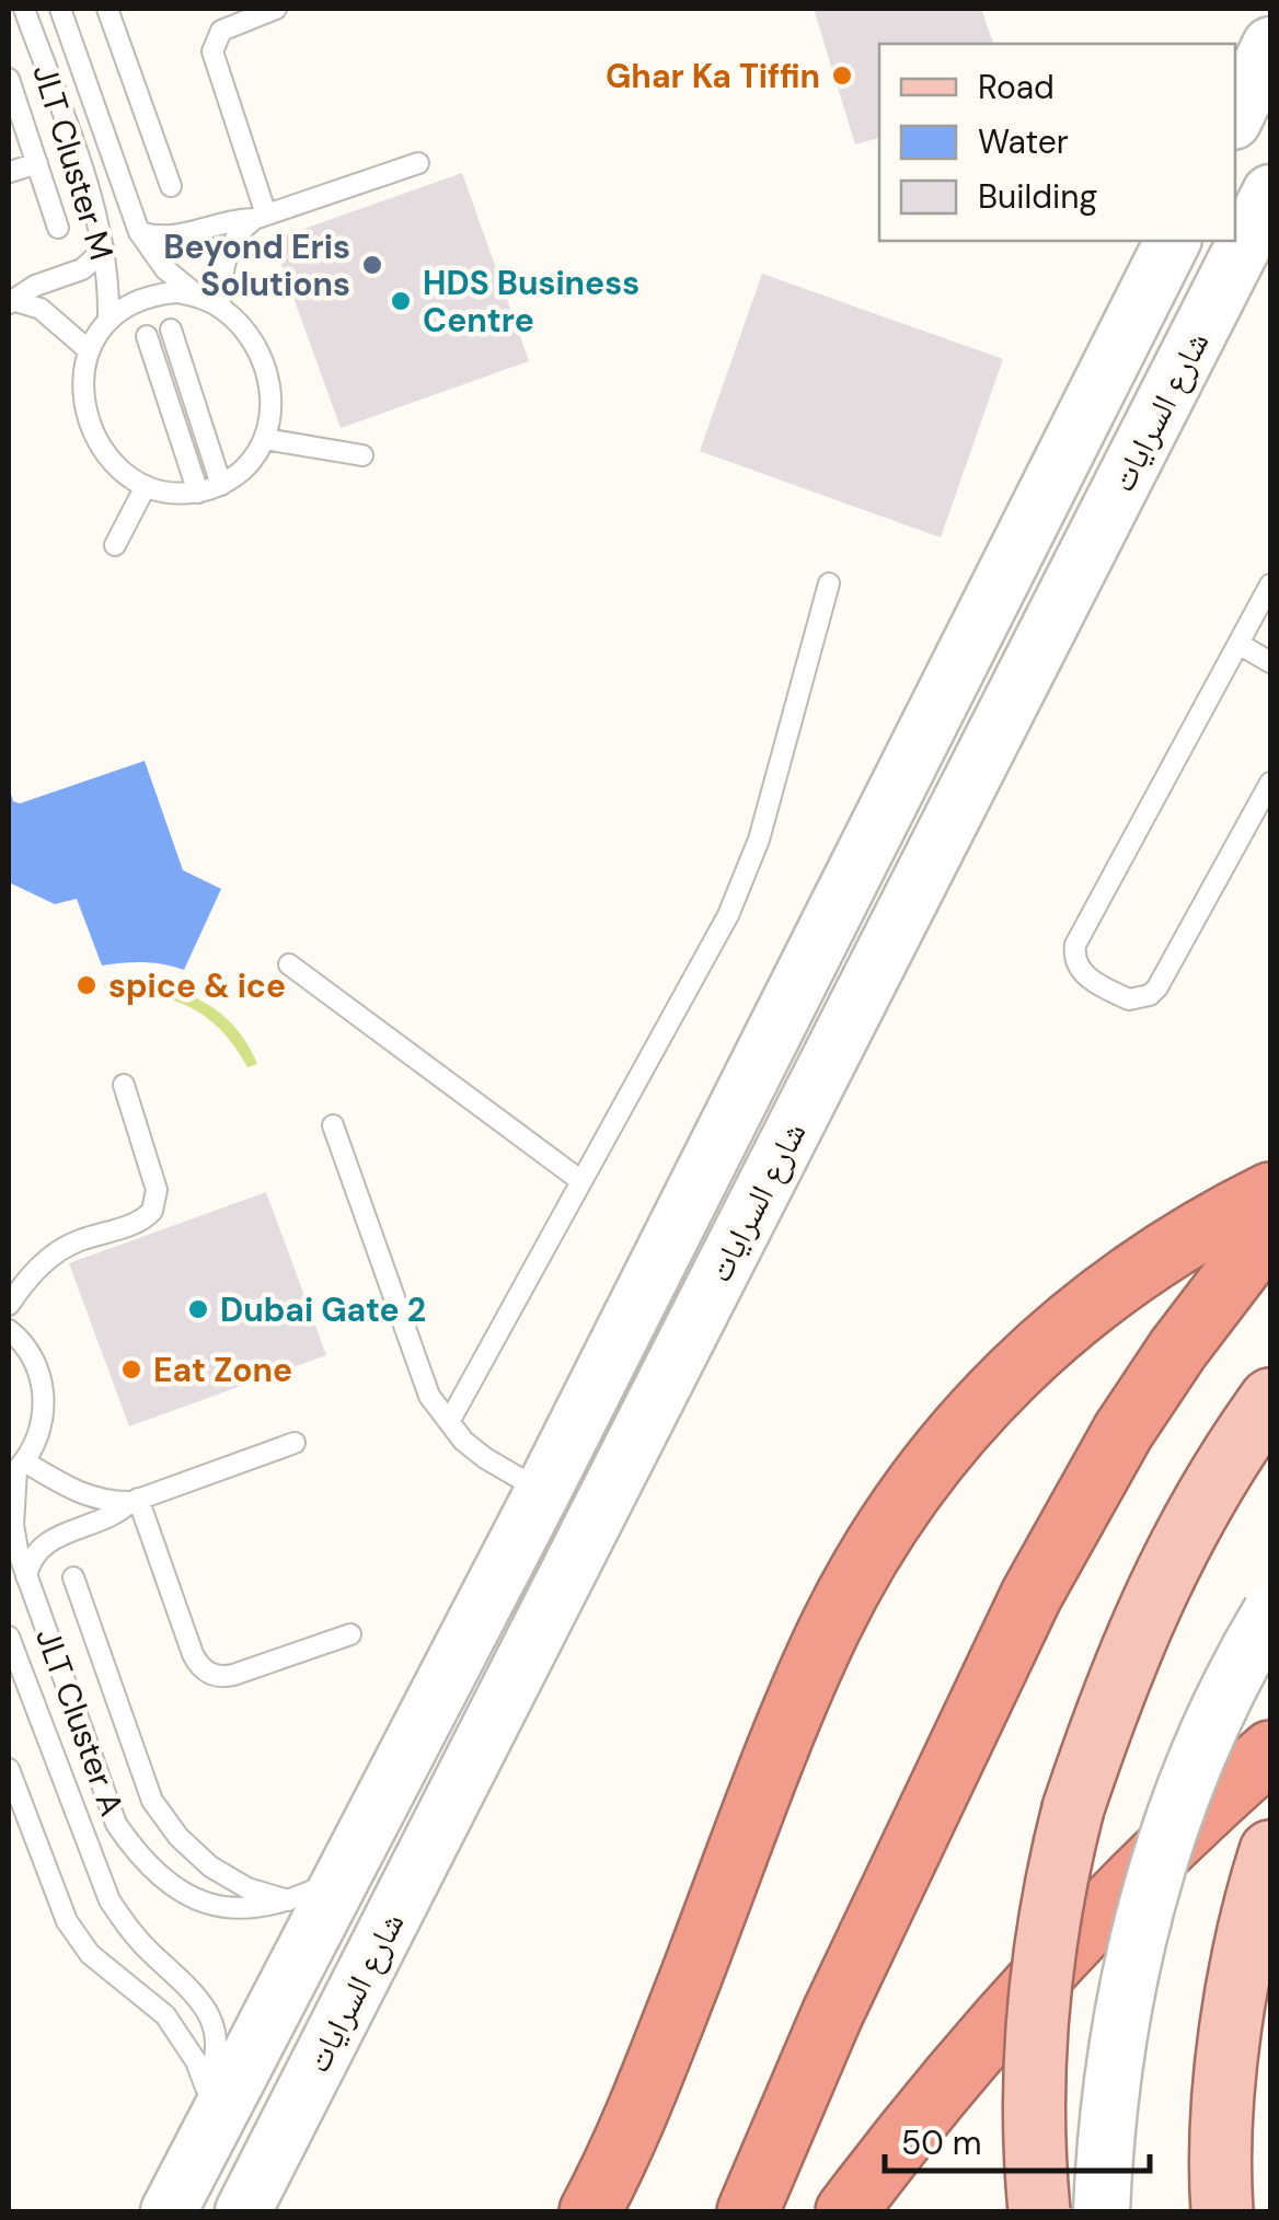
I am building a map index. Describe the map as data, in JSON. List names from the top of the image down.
{
  "streets": {
    "main road": ["شارع السرايات"],
    "lane": ["JLT Cluster M", "JLT Cluster A"]
  },
  "crossings": [
    ["شارع السرايات", "JLT Cluster A"]
  ],
  "places": [
    "Ghar Ka Tiffin",
    "Beyond Eris Solutions",
    "HDS Business Centre",
    "spice & ice",
    "Dubai Gate 2",
    "Eat Zone"
  ],
  "legend": ["Road", "Water", "Building"],
  "scale_bar": "50 m"
}
